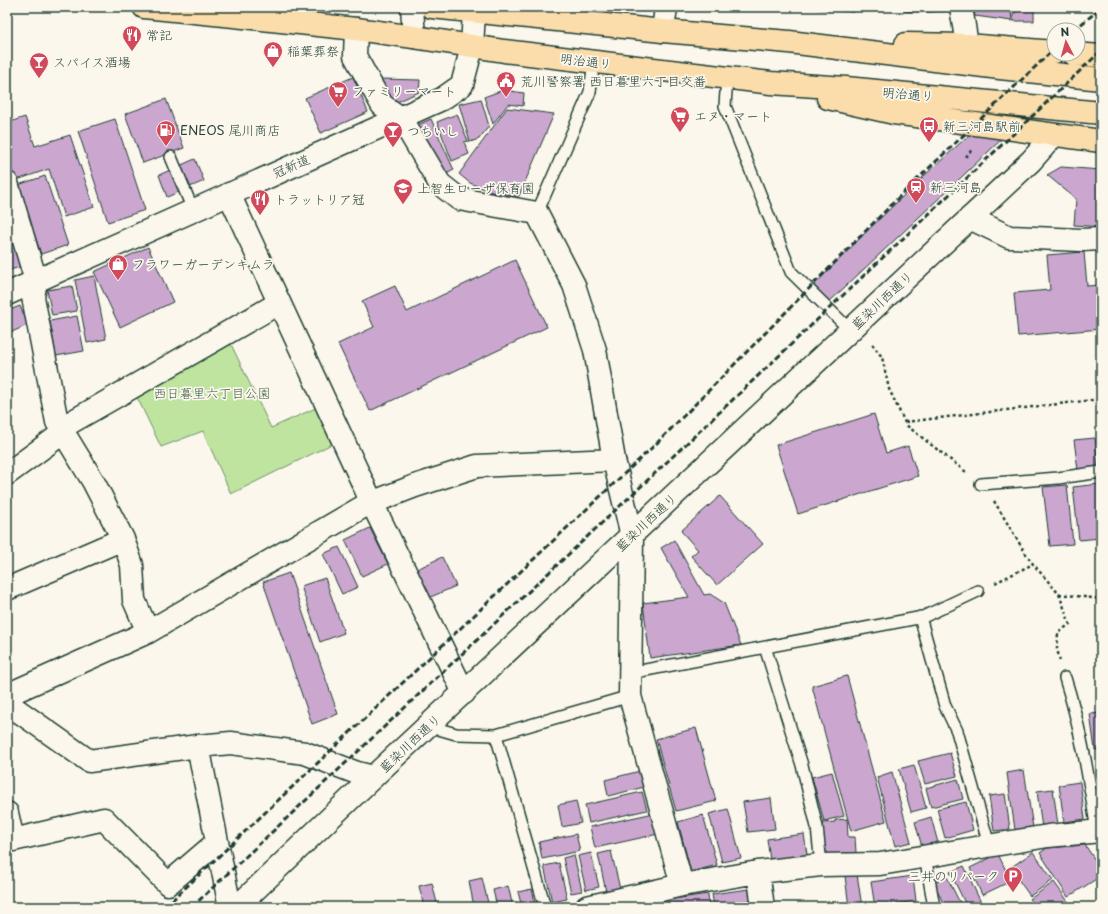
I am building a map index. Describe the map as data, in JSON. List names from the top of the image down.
{
  "streets": {
    "main road": ["明治通り"],
    "street": ["冠新道", "藍染川西通り"]
  },
  "crossings": [
    ["明治通り", "冠新道"]
  ],
  "parks": ["西日暮里六丁目公園"],
  "places": {
    "restaurant": ["常記", "トラットリア冠"],
    "shop": ["稲葉葬祭", "フラワーガーデンキムラ"],
    "bar": ["スパイス酒場", "つちいし"],
    "public building": ["荒川警察署 西日暮里六丁目交番"],
    "supermarket": ["ファミリーマート", "エヌ・マート"],
    "bus stop": ["新三河島駅前"],
    "fuel station": ["ENEOS 尾川商店"],
    "station": ["新三河島"],
    "school or university": ["上智生ローザ保育園"],
    "parking": ["三井のリパーク"]
  },
  "north": "top"
}
